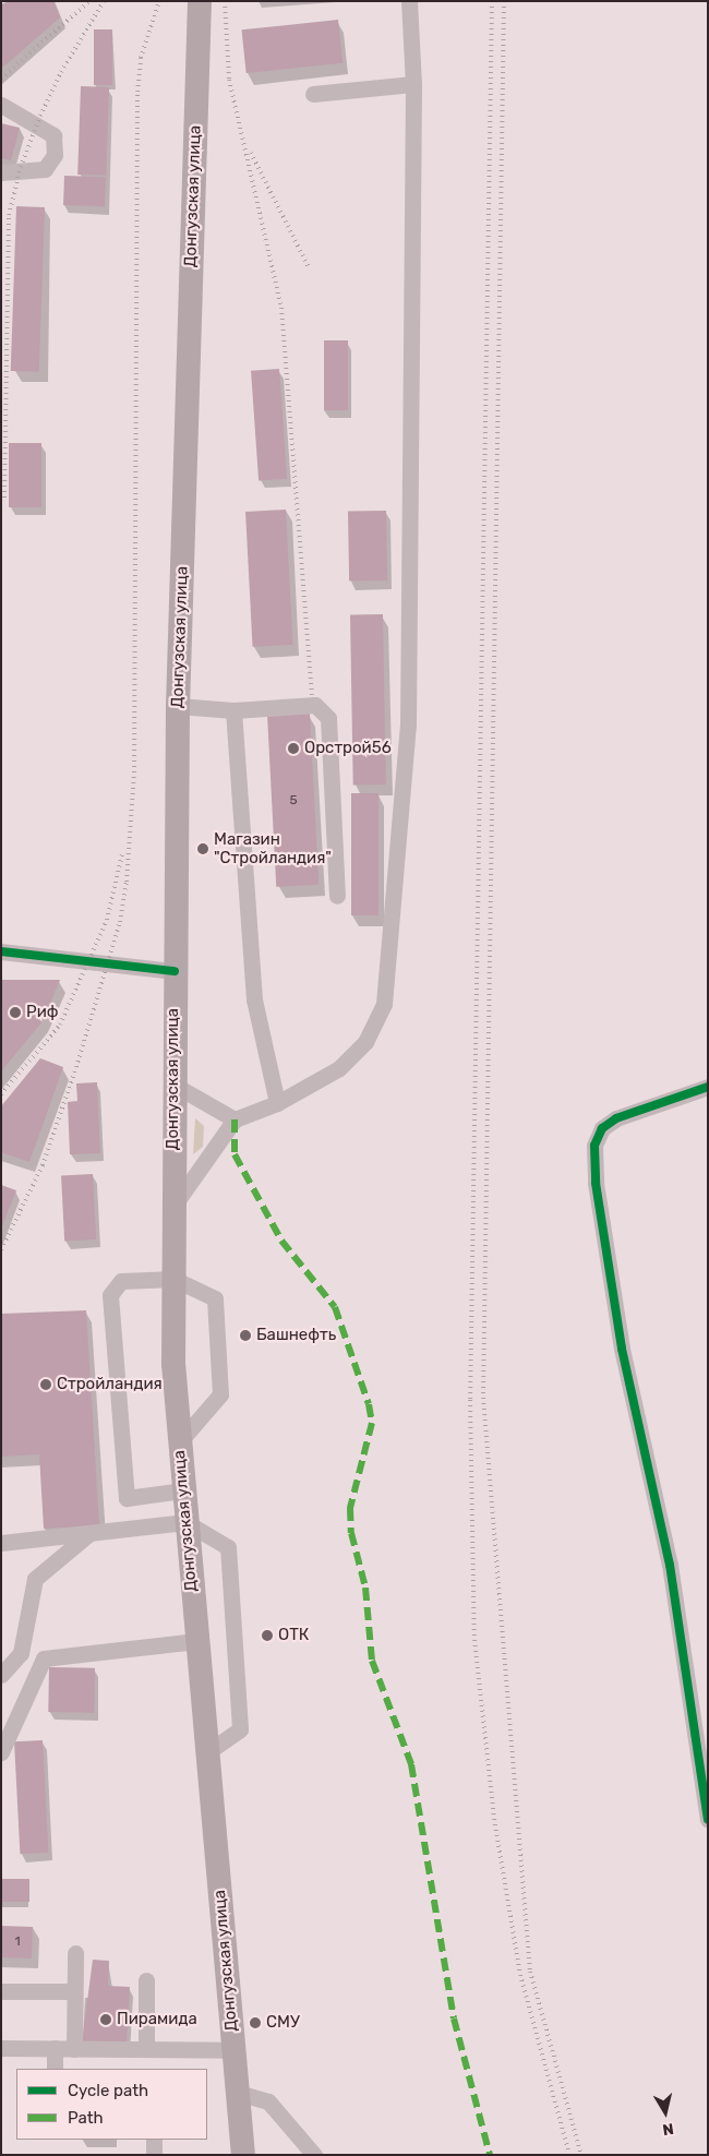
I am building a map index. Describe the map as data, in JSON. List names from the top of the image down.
{
  "streets": {
    "highway": ["Донгузская улица"]
  },
  "places": [
    "Орстрой56",
    "Магазин \"Стройландия\"",
    "Риф",
    "Башнефть",
    "Стройландия",
    "ОТК",
    "Пирамида",
    "СМУ"
  ],
  "house_numbers": ["5", "1"],
  "legend": ["Cycle path", "Path"],
  "north": "bottom"
}
